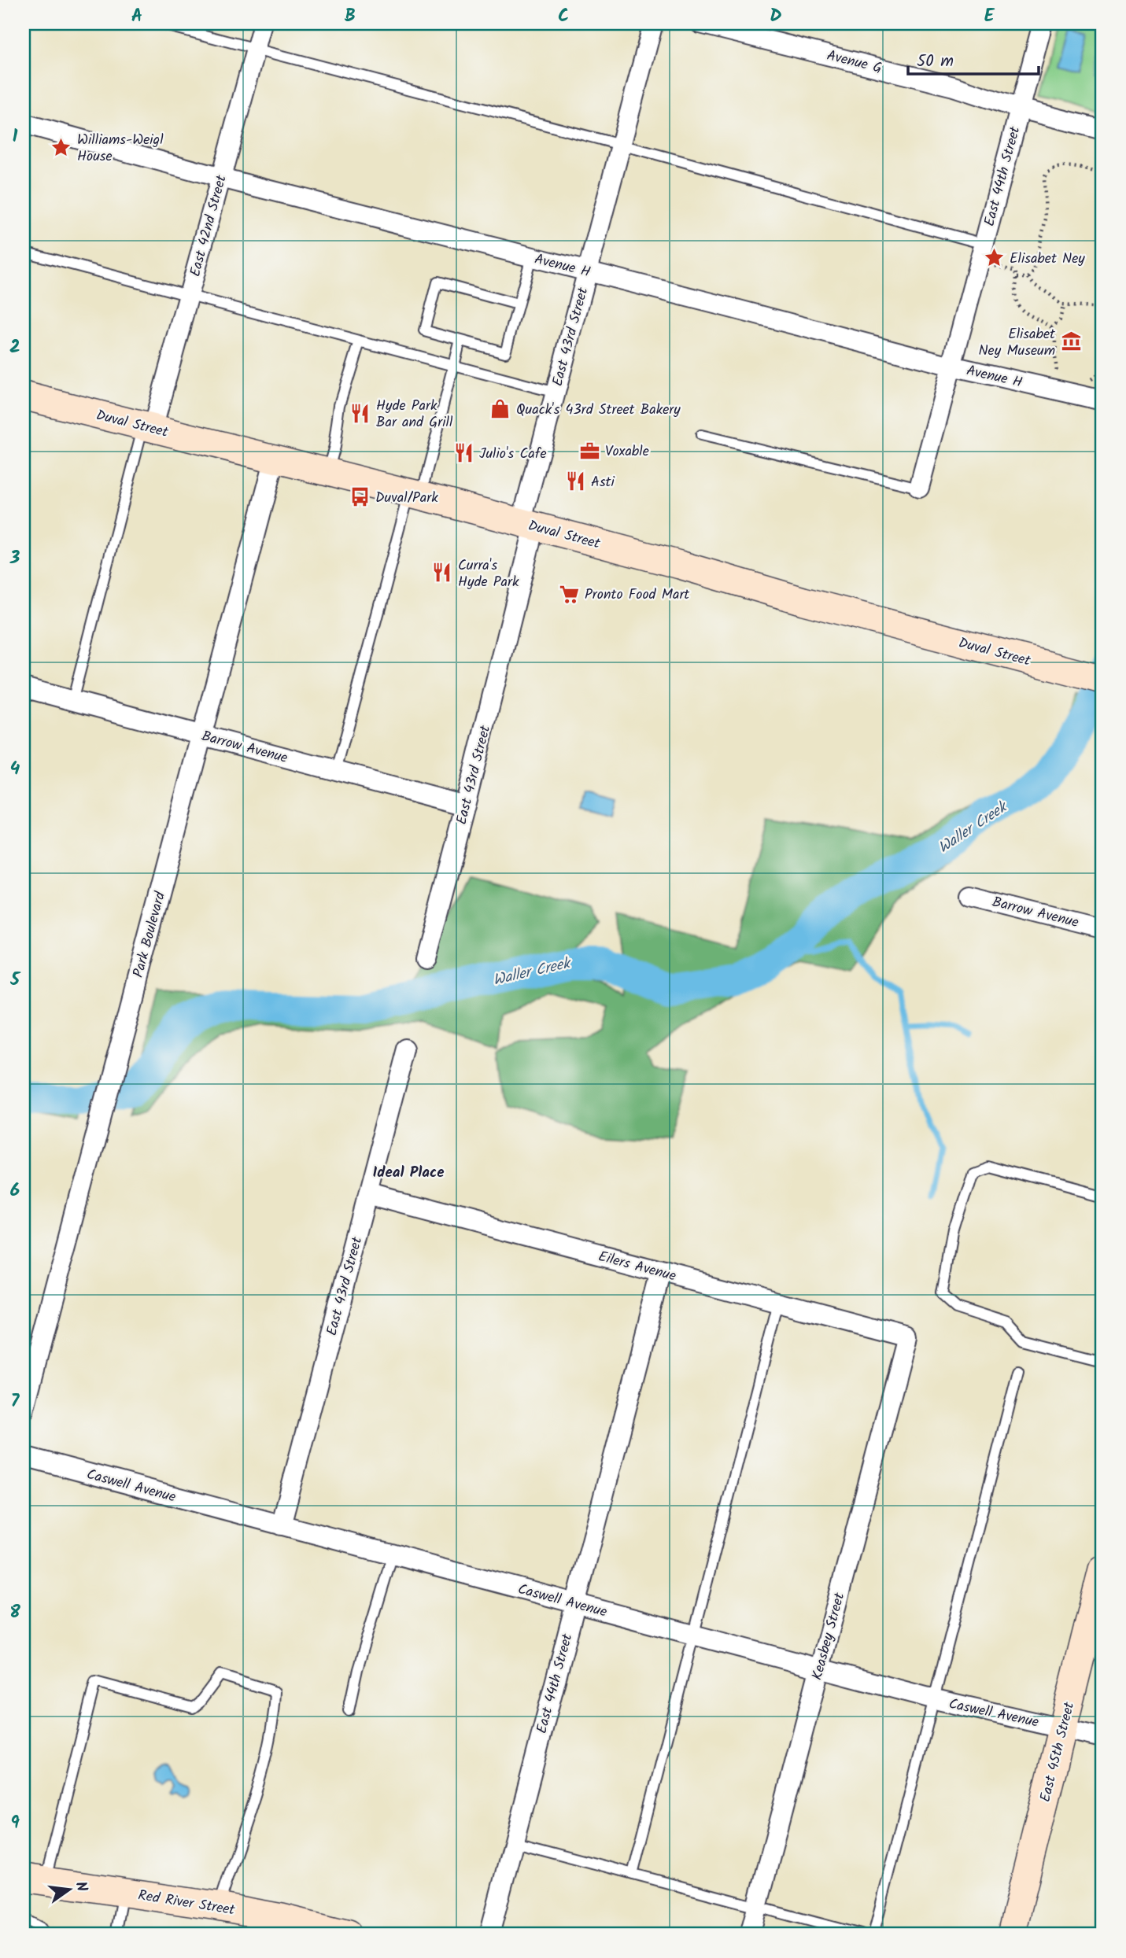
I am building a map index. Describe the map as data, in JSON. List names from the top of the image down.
{
  "streets": {
    "street": [
      "Avenue G",
      "East 44th Street",
      "East 42nd Street",
      "Avenue H",
      "East 43rd Street",
      "Duval Street",
      "Barrow Avenue",
      "Park Boulevard",
      "Eilers Avenue",
      "Caswell Avenue",
      "Keasbey Street",
      "East 45th Street",
      "Red River Street"
    ]
  },
  "crossings": [
    ["Avenue G", "East 44th Street"],
    ["East 44th Street", "Avenue H"],
    ["East 44th Street", "Eilers Avenue"],
    ["East 44th Street", "Caswell Avenue"],
    ["East 42nd Street", "Avenue H"],
    ["East 42nd Street", "Duval Street"],
    ["Avenue H", "East 43rd Street"],
    ["East 43rd Street", "Duval Street"],
    ["East 43rd Street", "Barrow Avenue"],
    ["East 43rd Street", "Eilers Avenue"],
    ["East 43rd Street", "Caswell Avenue"],
    ["Duval Street", "Park Boulevard"],
    ["Barrow Avenue", "Park Boulevard"],
    ["Eilers Avenue", "Keasbey Street"],
    ["Caswell Avenue", "Keasbey Street"],
    ["Caswell Avenue", "East 45th Street"]
  ],
  "districts": ["Ideal Place"],
  "water": ["Waller Creek"],
  "places": {
    "place": ["Williams-Weigl House", "Elisabet Ney"],
    "museum": ["Elisabet Ney Museum"],
    "shop": ["Quack's 43rd Street Bakery"],
    "restaurant": [
      "Hyde Park Bar and Grill",
      "Julio's Cafe",
      "Asti",
      "Curra's Hyde Park"
    ],
    "office": ["Voxable"],
    "bus stop": ["Duval/Park"],
    "supermarket": ["Pronto Food Mart"]
  },
  "scale_bar": "50 m",
  "north": "right",
  "grid": {
    "columns": [
      "A",
      "B",
      "C",
      "D",
      "E"
    ],
    "rows": [
      "1",
      "2",
      "3",
      "4",
      "5",
      "6",
      "7",
      "8",
      "9"
    ]
  }
}
